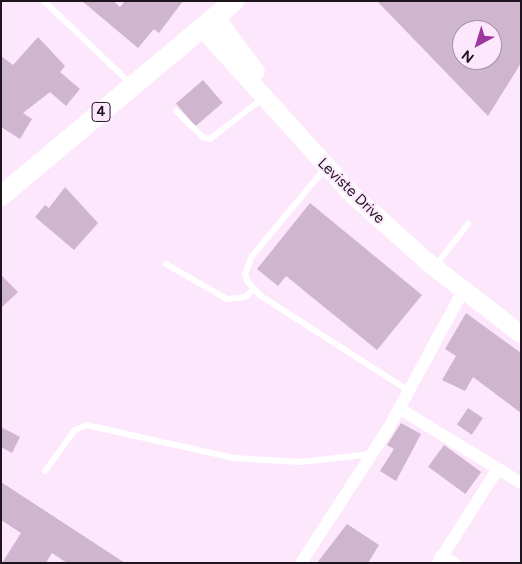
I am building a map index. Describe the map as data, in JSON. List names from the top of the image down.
{
  "streets": {
    "main road": ["4", "Leviste Drive"]
  },
  "crossings": [
    ["4", "Leviste Drive"]
  ],
  "north": "bottom left"
}
